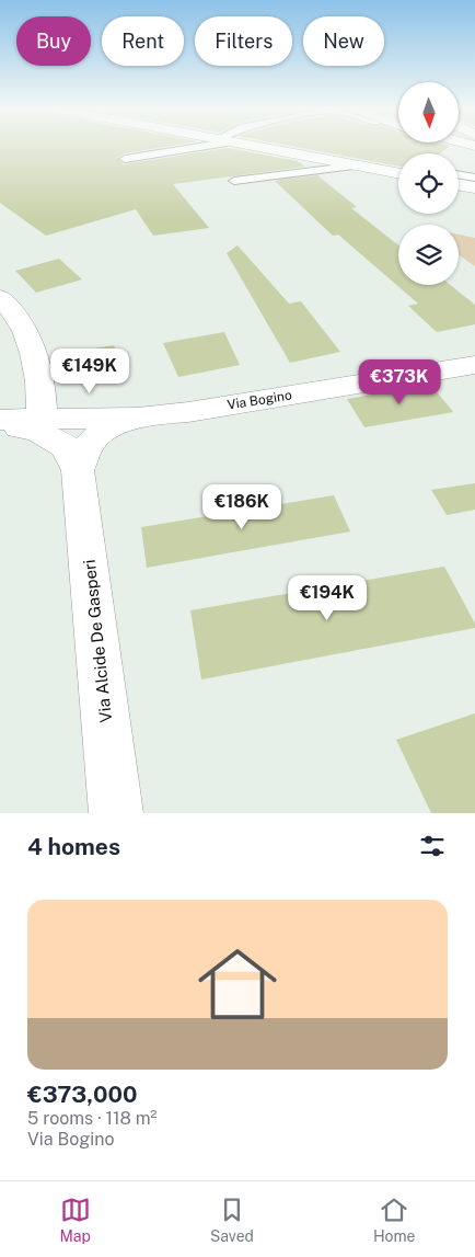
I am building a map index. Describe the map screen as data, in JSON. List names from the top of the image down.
{
  "streets": {
    "street": ["Via Bogino", "Via Alcide De Gasperi"]
  },
  "crossings": [
    ["Via Bogino", "Via Alcide De Gasperi"]
  ],
  "north": "bottom",
  "page": {
    "chip": [
      "Buy",
      "Rent",
      "Filters",
      "New"
    ],
    "price": [
      "€149K",
      "€373K",
      "€186K",
      "€194K"
    ],
    "heading": "4 homes",
    "list": [
      {
        "name": "€373,000",
        "note": "5 rooms · 118 m² · Via Bogino"
      }
    ],
    "tabs": ["Map", "Saved", "Home"]
  }
}
